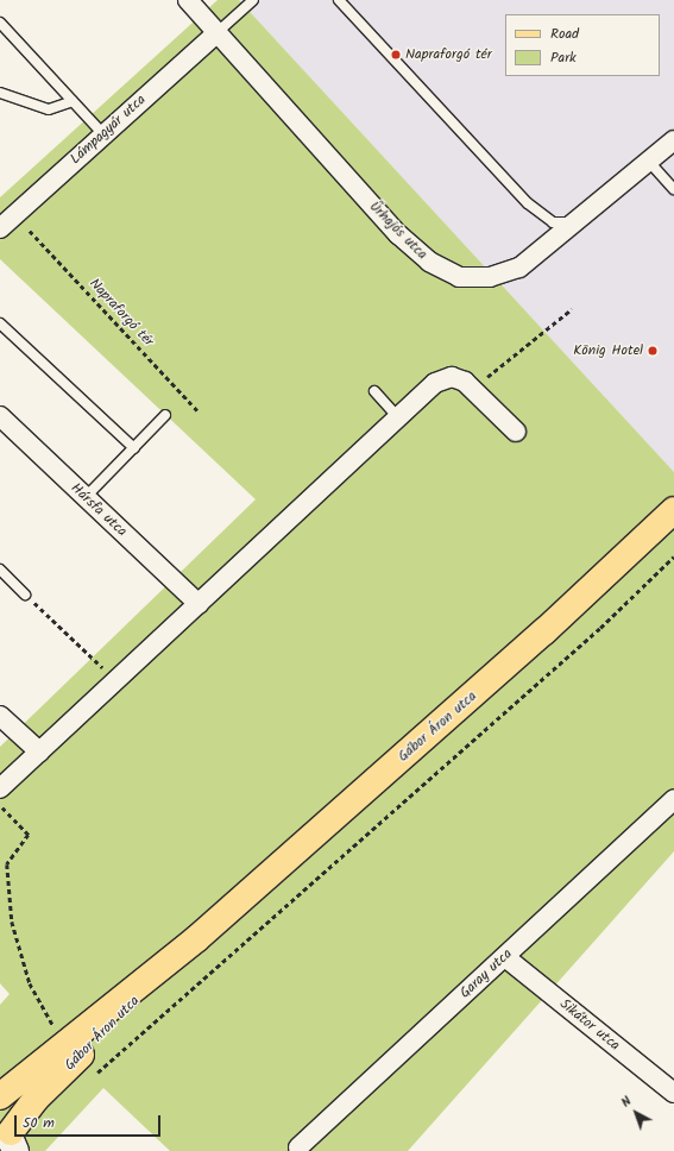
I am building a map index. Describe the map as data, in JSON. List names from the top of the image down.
{
  "streets": {
    "main road": ["Gábor Áron utca"],
    "street": [
      "Lámpagyár utca",
      "Űrhajós utca",
      "Hársfa utca",
      "Garay utca",
      "Sikátor utca"
    ],
    "path": ["Napraforgó tér"]
  },
  "crossings": [
    ["Lámpagyár utca", "Űrhajós utca"],
    ["Garay utca", "Sikátor utca"]
  ],
  "places": ["Napraforgó tér", "König Hotel"],
  "legend": ["Road", "Park"],
  "scale_bar": "50 m",
  "north": "top left"
}
